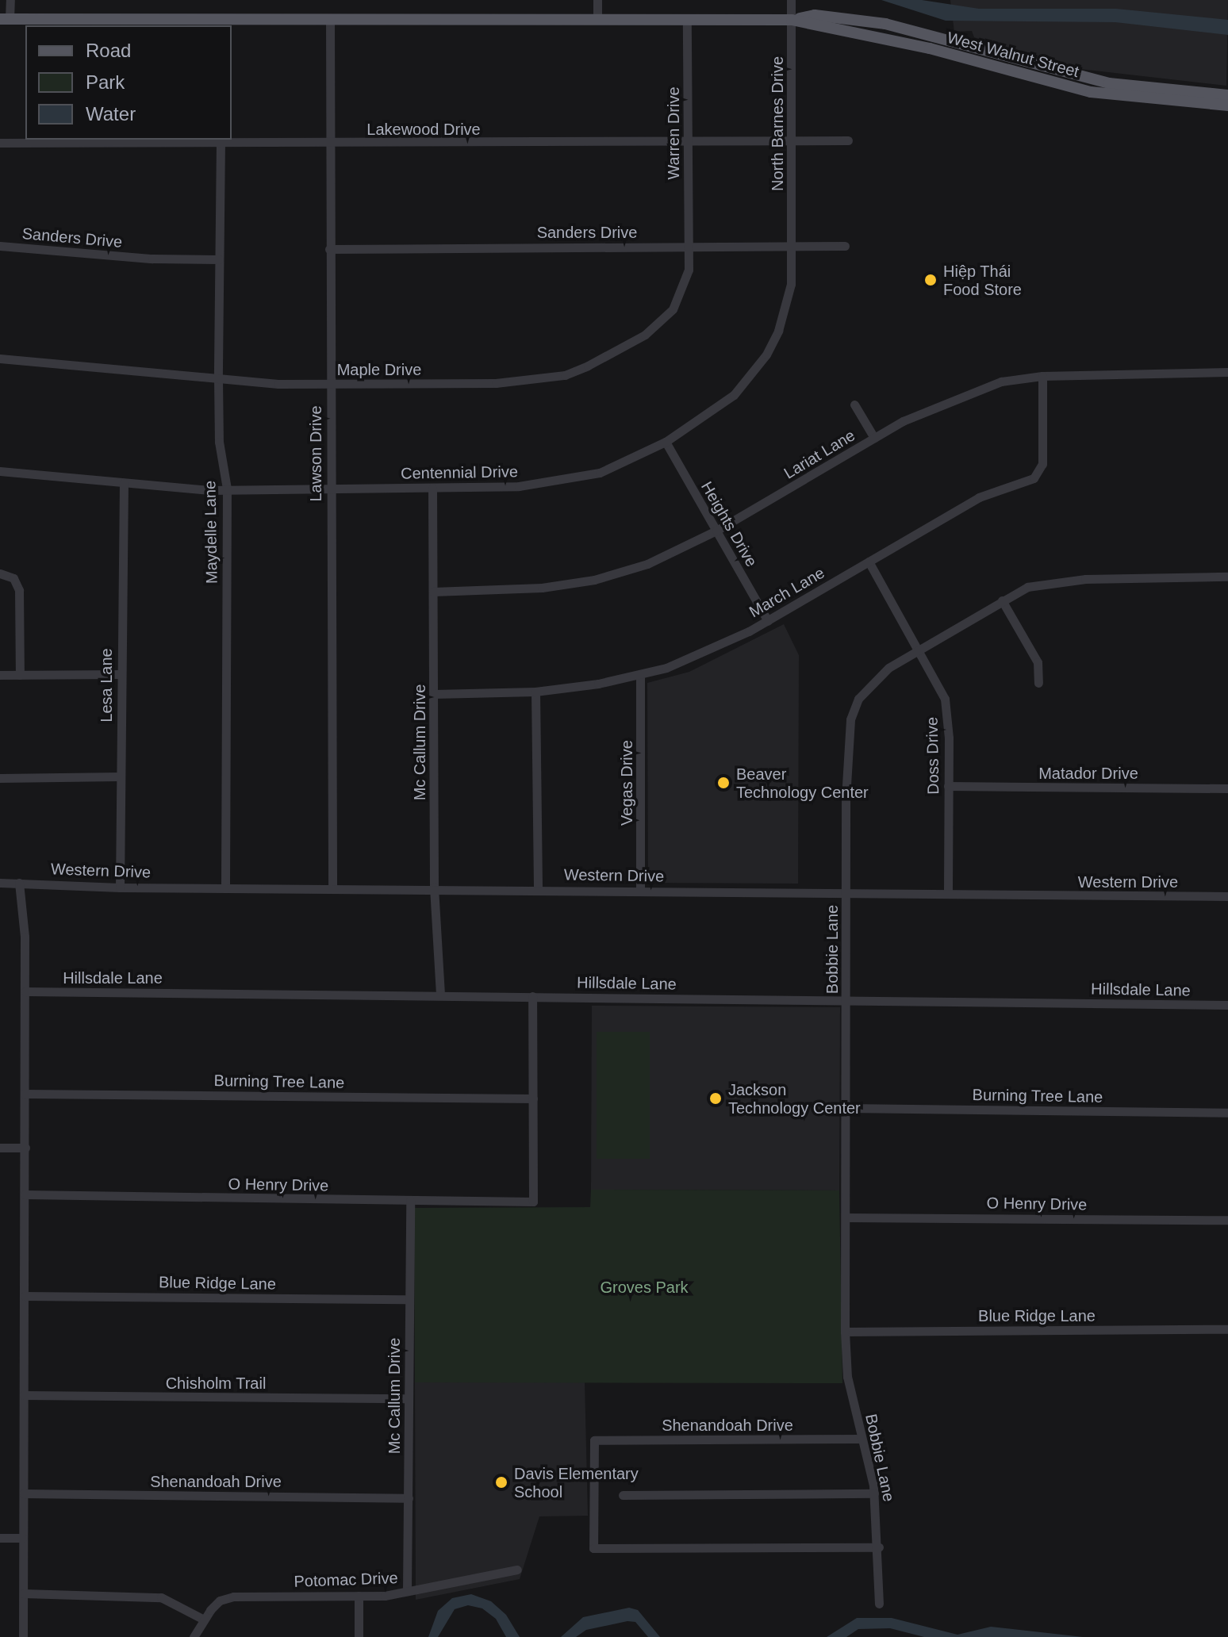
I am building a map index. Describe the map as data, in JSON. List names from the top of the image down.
{
  "streets": {
    "main road": ["West Walnut Street"],
    "street": [
      "North Barnes Drive",
      "Lakewood Drive",
      "Warren Drive",
      "Sanders Drive",
      "Maple Drive",
      "Lawson Drive",
      "Lariat Lane",
      "Centennial Drive",
      "Heights Drive",
      "Maydelle Lane",
      "March Lane",
      "Lesa Lane",
      "Mc Callum Drive",
      "Doss Drive",
      "Matador Drive",
      "Vegas Drive",
      "Western Drive",
      "Bobbie Lane",
      "Hillsdale Lane",
      "Burning Tree Lane",
      "O Henry Drive",
      "Blue Ridge Lane",
      "Chisholm Trail",
      "Shenandoah Drive",
      "Potomac Drive"
    ]
  },
  "crossings": [
    ["West Walnut Street", "North Barnes Drive"],
    ["West Walnut Street", "Warren Drive"],
    ["West Walnut Street", "Lawson Drive"],
    ["North Barnes Drive", "Lakewood Drive"],
    ["North Barnes Drive", "Sanders Drive"],
    ["North Barnes Drive", "Centennial Drive"],
    ["Lakewood Drive", "Warren Drive"],
    ["Lakewood Drive", "Lawson Drive"],
    ["Lakewood Drive", "Maydelle Lane"],
    ["Warren Drive", "Sanders Drive"],
    ["Warren Drive", "Maple Drive"],
    ["Sanders Drive", "Maple Drive"],
    ["Sanders Drive", "Lawson Drive"],
    ["Sanders Drive", "Centennial Drive"],
    ["Sanders Drive", "Maydelle Lane"],
    ["Maple Drive", "Lawson Drive"],
    ["Maple Drive", "Maydelle Lane"],
    ["Lawson Drive", "Centennial Drive"],
    ["Lawson Drive", "Western Drive"],
    ["Lariat Lane", "Heights Drive"],
    ["Lariat Lane", "March Lane"],
    ["Lariat Lane", "Mc Callum Drive"],
    ["Centennial Drive", "Heights Drive"],
    ["Centennial Drive", "Maydelle Lane"],
    ["Centennial Drive", "Lesa Lane"],
    ["Centennial Drive", "Mc Callum Drive"],
    ["Heights Drive", "March Lane"],
    ["Maydelle Lane", "Western Drive"],
    ["March Lane", "Mc Callum Drive"],
    ["March Lane", "Doss Drive"],
    ["March Lane", "Vegas Drive"],
    ["Lesa Lane", "Western Drive"],
    ["Mc Callum Drive", "Western Drive"],
    ["Mc Callum Drive", "Hillsdale Lane"],
    ["Mc Callum Drive", "O Henry Drive"],
    ["Mc Callum Drive", "Blue Ridge Lane"],
    ["Mc Callum Drive", "Chisholm Trail"],
    ["Mc Callum Drive", "Shenandoah Drive"],
    ["Mc Callum Drive", "Potomac Drive"],
    ["Doss Drive", "Matador Drive"],
    ["Doss Drive", "Western Drive"],
    ["Doss Drive", "Bobbie Lane"],
    ["Vegas Drive", "Western Drive"],
    ["Western Drive", "Bobbie Lane"],
    ["Bobbie Lane", "Hillsdale Lane"],
    ["Bobbie Lane", "Burning Tree Lane"],
    ["Bobbie Lane", "O Henry Drive"],
    ["Bobbie Lane", "Blue Ridge Lane"],
    ["Bobbie Lane", "Shenandoah Drive"],
    ["Burning Tree Lane", "O Henry Drive"]
  ],
  "parks": ["Groves Park"],
  "places": [
    "Hiệp Thái Food Store",
    "Beaver Technology Center",
    "Jackson Technology Center",
    "Davis Elementary School"
  ],
  "legend": ["Road", "Park", "Water"]
}
